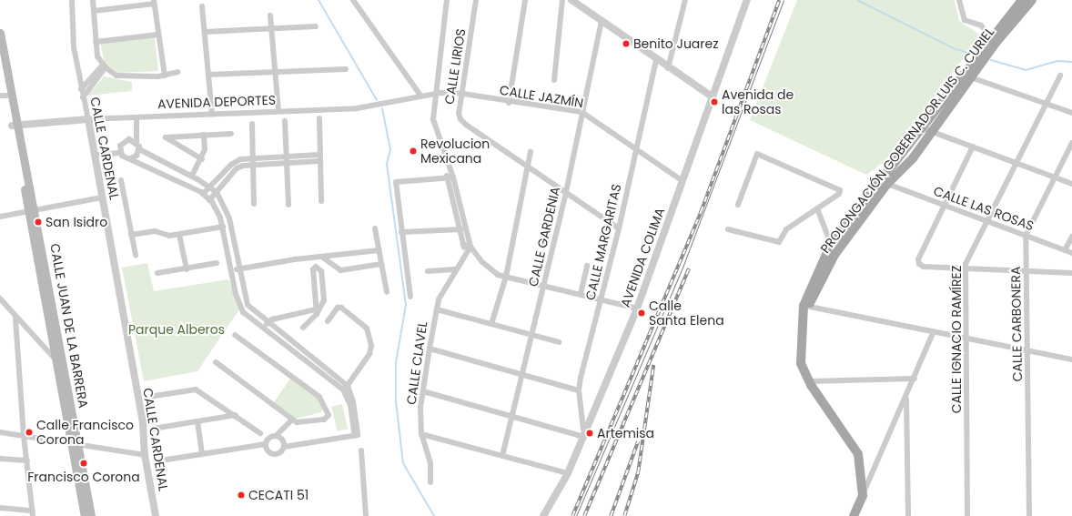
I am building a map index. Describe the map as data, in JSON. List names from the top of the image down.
{
  "streets": {
    "main road": ["PROLONGACIÓN GOBERNADOR LUIS C. CURIEL", "CALLE JUAN DE LA BARRERA"],
    "street": [
      "CALLE LIRIOS",
      "CALLE JAZMÍN",
      "AVENIDA DEPORTES",
      "CALLE CARDENAL",
      "CALLE LAS ROSAS",
      "CALLE GARDENIA",
      "CALLE MARGARITAS",
      "AVENIDA COLIMA",
      "CALLE CARBONERA",
      "CALLE IGNACIO RAMÍREZ",
      "CALLE CLAVEL"
    ]
  },
  "crossings": [
    ["CALLE LIRIOS", "CALLE JAZMÍN"],
    ["CALLE LIRIOS", "CALLE GARDENIA"],
    ["CALLE LIRIOS", "CALLE MARGARITAS"],
    ["CALLE JAZMÍN", "AVENIDA DEPORTES"],
    ["CALLE JAZMÍN", "CALLE GARDENIA"],
    ["CALLE JAZMÍN", "CALLE MARGARITAS"],
    ["CALLE JAZMÍN", "AVENIDA COLIMA"],
    ["AVENIDA DEPORTES", "CALLE CARDENAL"],
    ["AVENIDA DEPORTES", "CALLE JUAN DE LA BARRERA"],
    ["PROLONGACIÓN GOBERNADOR LUIS C. CURIEL", "CALLE LAS ROSAS"],
    ["CALLE LAS ROSAS", "CALLE CARBONERA"],
    ["CALLE LAS ROSAS", "CALLE IGNACIO RAMÍREZ"],
    ["CALLE MARGARITAS", "AVENIDA COLIMA"]
  ],
  "parks": ["Parque Alberos"],
  "places": [
    "Benito Juarez",
    "Avenida de las Rosas",
    "Revolucion Mexicana",
    "San Isidro",
    "Calle Santa Elena",
    "Calle Francisco Corona",
    "Artemisa",
    "Francisco Corona",
    "CECATI 51"
  ]
}
